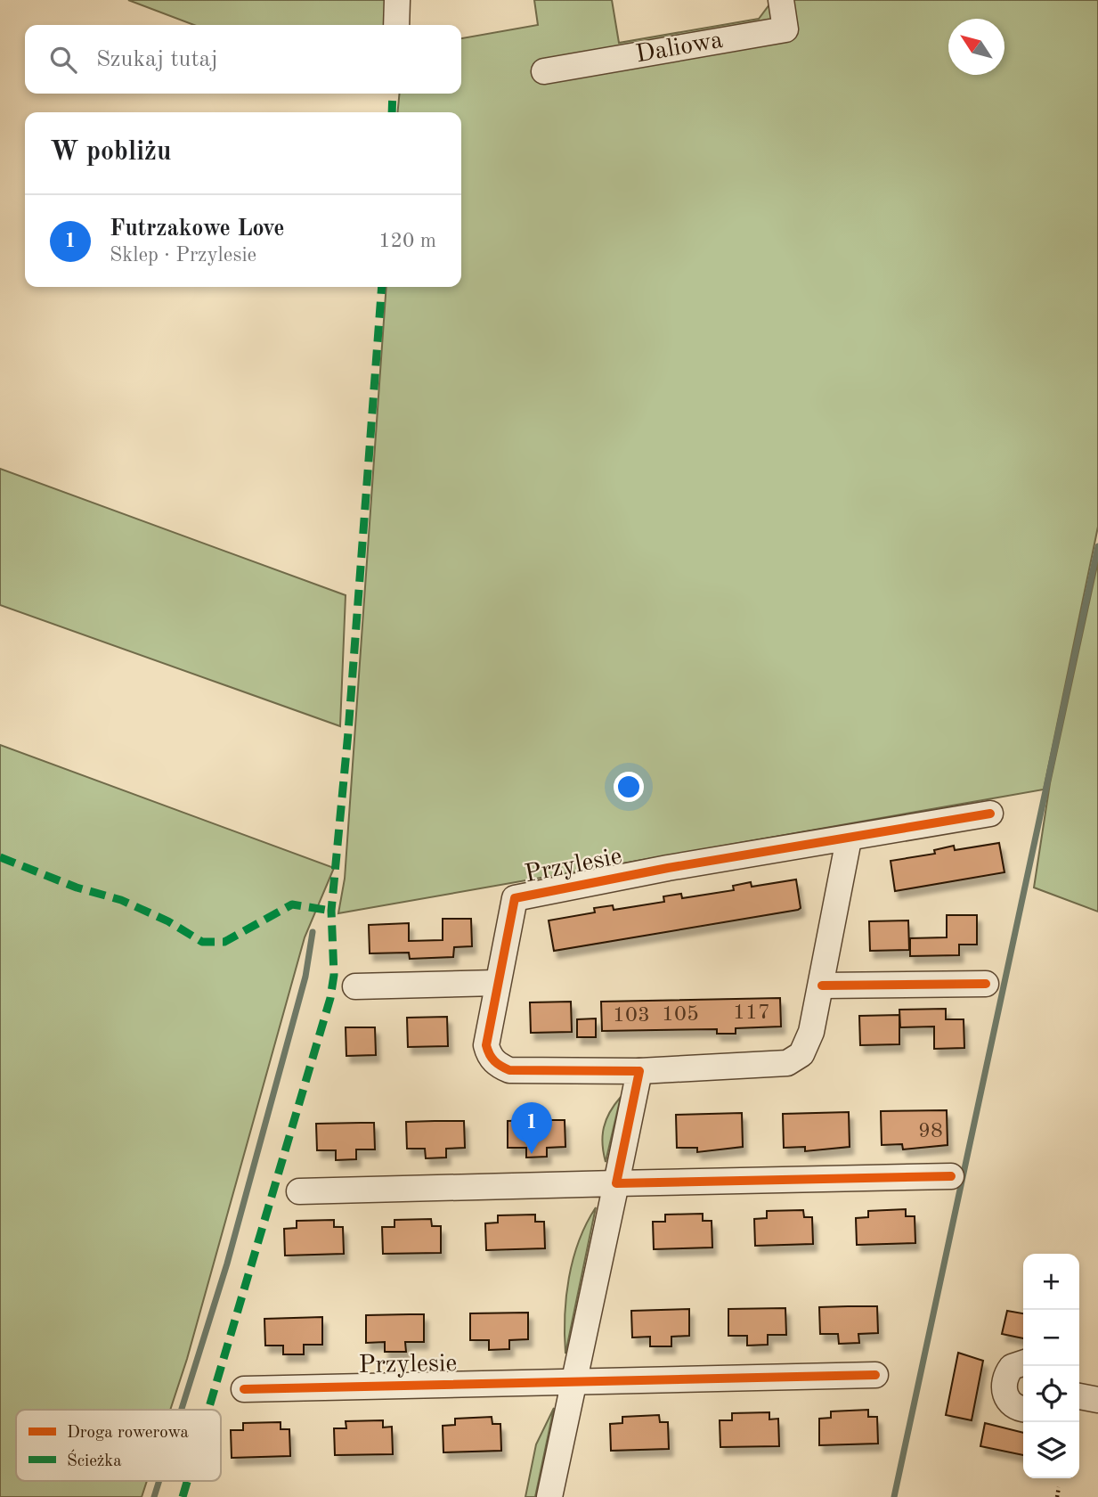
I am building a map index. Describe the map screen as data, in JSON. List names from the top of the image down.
{
  "streets": {
    "street": ["Daliowa", "Przylesie"]
  },
  "house_numbers": [
    "117",
    "105",
    "103",
    "98"
  ],
  "legend": ["Droga rowerowa", "Ścieżka"],
  "north": "top left",
  "page": {
    "search": "Szukaj tutaj",
    "heading": "W pobliżu",
    "list": [
      {
        "mark": "1",
        "name": "Futrzakowe Love",
        "note": "Sklep · Przylesie",
        "value": "120 m"
      }
    ],
    "pins": "1",
    "map_buttons": ["+", "−"]
  }
}
